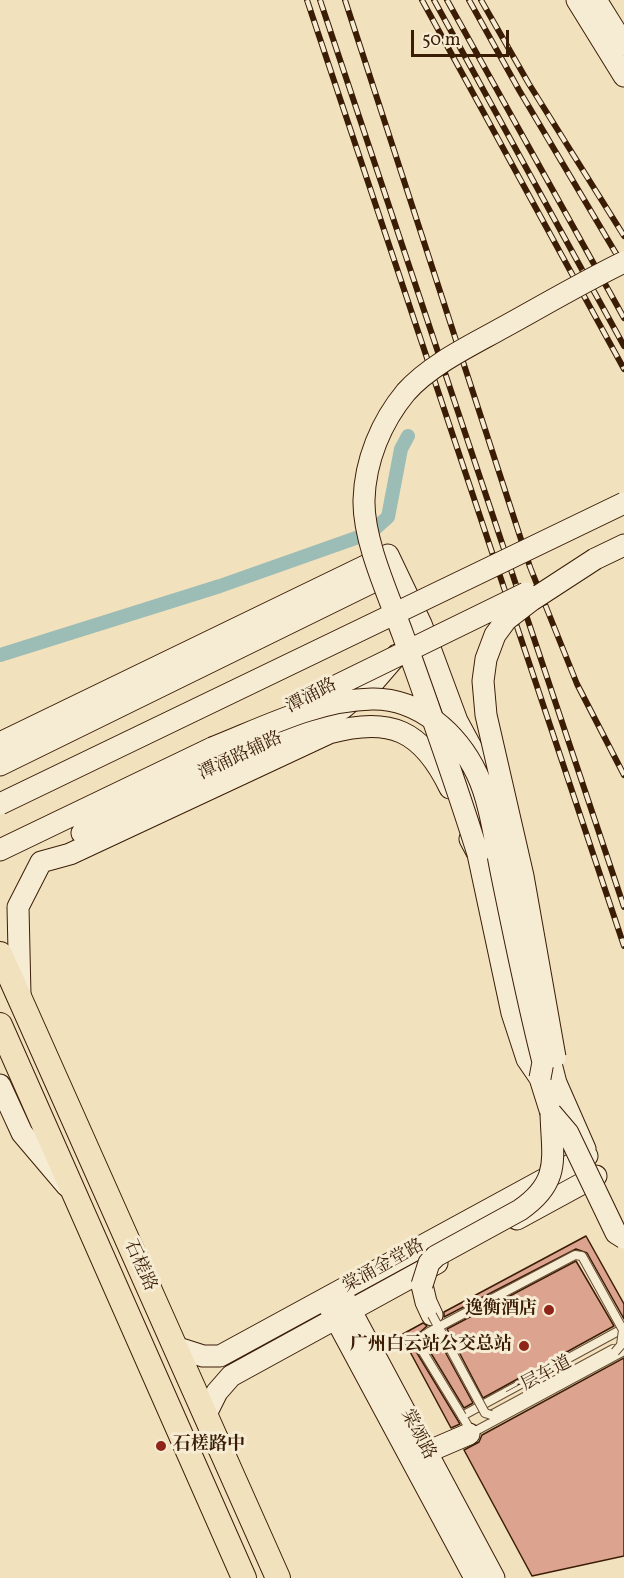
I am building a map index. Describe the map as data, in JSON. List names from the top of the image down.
{
  "streets": {
    "main road": ["石槎路"],
    "street": [
      "潭涌路",
      "潭涌路辅路",
      "棠涌金堂路",
      "棠颂路"
    ],
    "lane": ["一层车道"]
  },
  "crossings": [
    ["石槎路", "棠涌金堂路"],
    ["棠涌金堂路", "棠颂路"]
  ],
  "places": ["逸衡酒店", "广州白云站公交总站", "石槎路中"],
  "scale_bar": "50 m"
}
